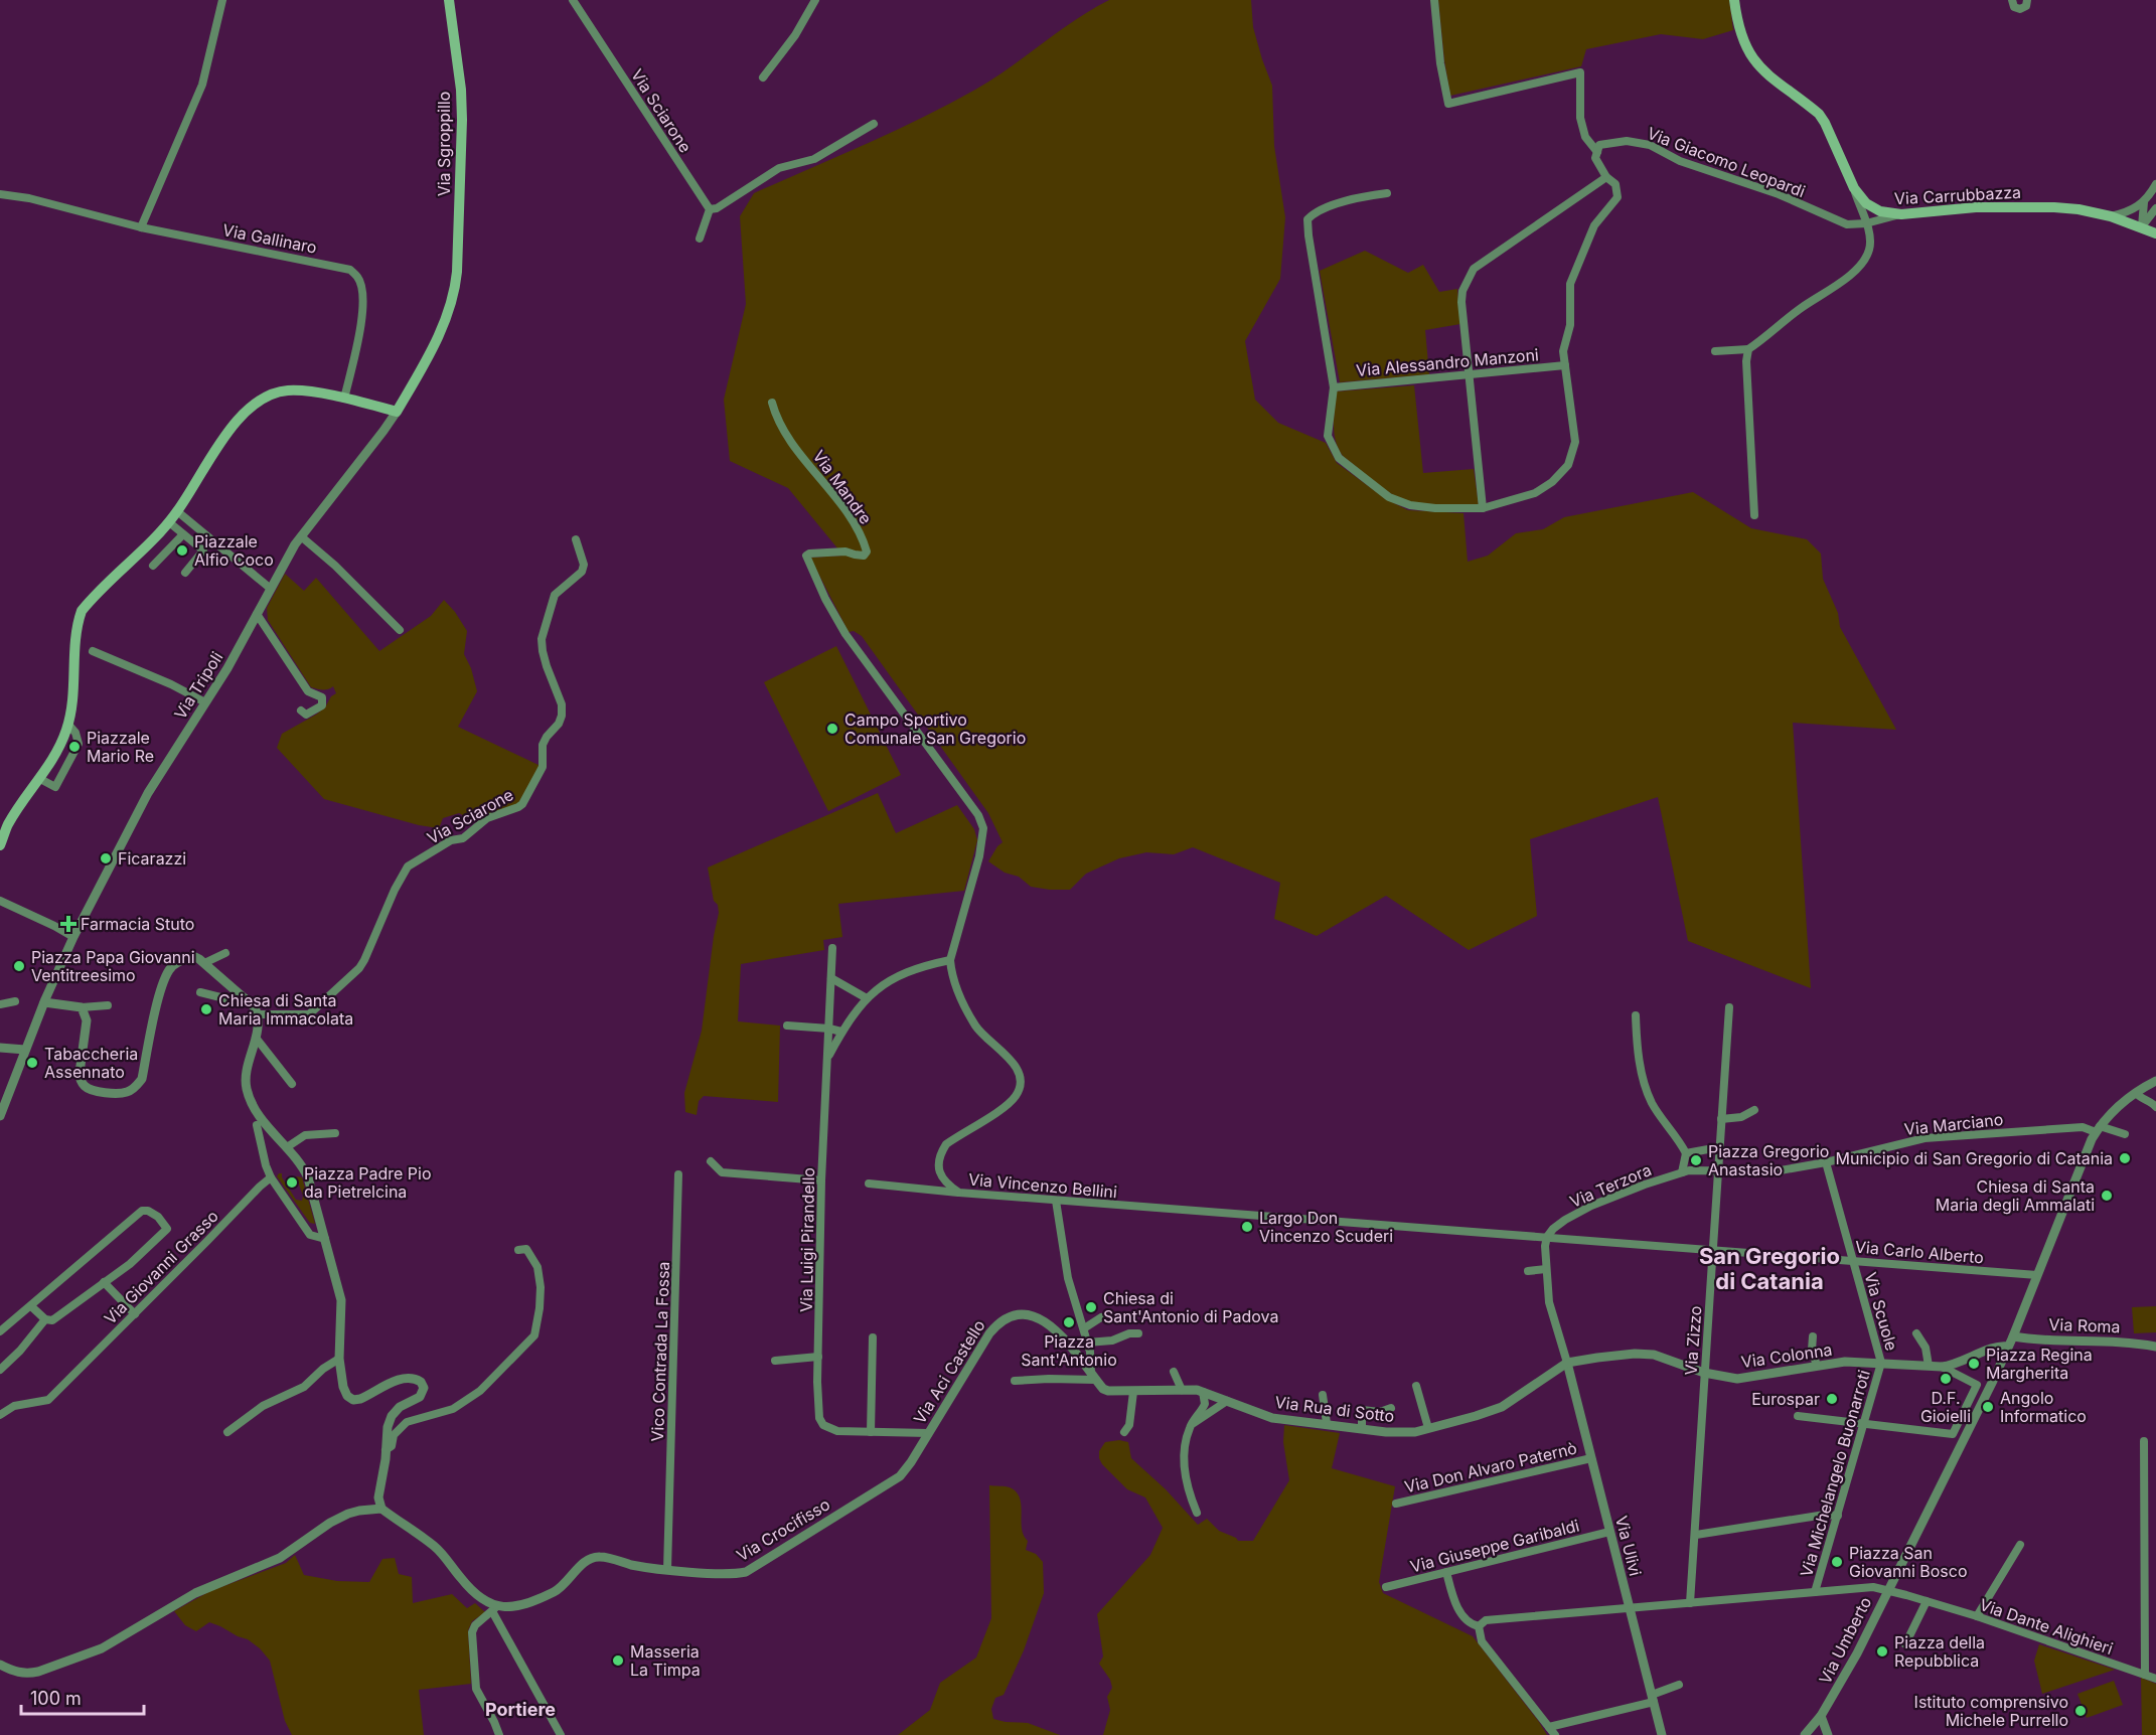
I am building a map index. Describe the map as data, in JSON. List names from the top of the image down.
{
  "streets": {
    "main road": ["Via Sgroppillo", "Via Carrubbazza", "Via Tripoli"],
    "street": [
      "Via Sciarone",
      "Via Giacomo Leopardi",
      "Via Gallinaro",
      "Via Alessandro Manzoni",
      "Via Mandre",
      "Via Marciano",
      "Via Vincenzo Bellini",
      "Via Terzora",
      "Via Luigi Pirandello",
      "Via Carlo Alberto",
      "Via Giovanni Grasso",
      "Via Scuole",
      "Via Roma",
      "Via Zizzo",
      "Vico Contrada La Fossa",
      "Via Colonna",
      "Via Aci Castello",
      "Via Rua di Sotto",
      "Via Don Alvaro Paternò",
      "Via Michelangelo Buonarroti",
      "Via Crocifisso",
      "Via Giuseppe Garibaldi",
      "Via Ulivi",
      "Via Dante Alighieri",
      "Via Umberto"
    ]
  },
  "crossings": [
    ["Via Sgroppillo", "Via Tripoli"],
    ["Via Giacomo Leopardi", "Via Carrubbazza"],
    ["Via Mandre", "Via Vincenzo Bellini"],
    ["Via Marciano", "Via Terzora"],
    ["Via Marciano", "Via Scuole"],
    ["Via Marciano", "Via Zizzo"],
    ["Via Vincenzo Bellini", "Via Terzora"],
    ["Via Vincenzo Bellini", "Via Carlo Alberto"],
    ["Via Terzora", "Via Carlo Alberto"],
    ["Via Terzora", "Via Zizzo"],
    ["Via Luigi Pirandello", "Via Aci Castello"],
    ["Via Carlo Alberto", "Via Scuole"],
    ["Via Carlo Alberto", "Via Zizzo"],
    ["Via Scuole", "Via Colonna"],
    ["Via Scuole", "Via Michelangelo Buonarroti"],
    ["Via Roma", "Via Umberto"],
    ["Via Zizzo", "Via Colonna"],
    ["Via Zizzo", "Via Dante Alighieri"],
    ["Vico Contrada La Fossa", "Via Crocifisso"],
    ["Via Colonna", "Via Rua di Sotto"],
    ["Via Colonna", "Via Michelangelo Buonarroti"],
    ["Via Colonna", "Via Ulivi"],
    ["Via Aci Castello", "Via Rua di Sotto"],
    ["Via Aci Castello", "Via Crocifisso"],
    ["Via Rua di Sotto", "Via Ulivi"],
    ["Via Don Alvaro Paternò", "Via Ulivi"],
    ["Via Michelangelo Buonarroti", "Via Dante Alighieri"],
    ["Via Giuseppe Garibaldi", "Via Ulivi"],
    ["Via Ulivi", "Via Dante Alighieri"],
    ["Via Dante Alighieri", "Via Umberto"]
  ],
  "districts": ["San Gregorio di Catania", "Portiere"],
  "places": {
    "other": [
      "Piazzale Alfio Coco",
      "Campo Sportivo Comunale San Gregorio",
      "Piazzale Mario Re",
      "Ficarazzi",
      "Piazza Papa Giovanni Ventitreesimo",
      "Chiesa di Santa Maria Immacolata",
      "Tabaccheria Assennato",
      "Municipio di San Gregorio di Catania",
      "Piazza Gregorio Anastasio",
      "Piazza Padre Pio da Pietrelcina",
      "Chiesa di Santa Maria degli Ammalati",
      "Largo Don Vincenzo Scuderi",
      "Chiesa di Sant'Antonio di Padova",
      "Piazza Sant'Antonio",
      "Piazza Regina Margherita",
      "D.F. Gioielli",
      "Eurospar",
      "Angolo Informatico",
      "Piazza San Giovanni Bosco",
      "Piazza della Repubblica",
      "Masseria La Timpa",
      "Istituto comprensivo Michele Purrello"
    ],
    "health": ["Farmacia Stuto"]
  },
  "scale_bar": "100 m"
}
